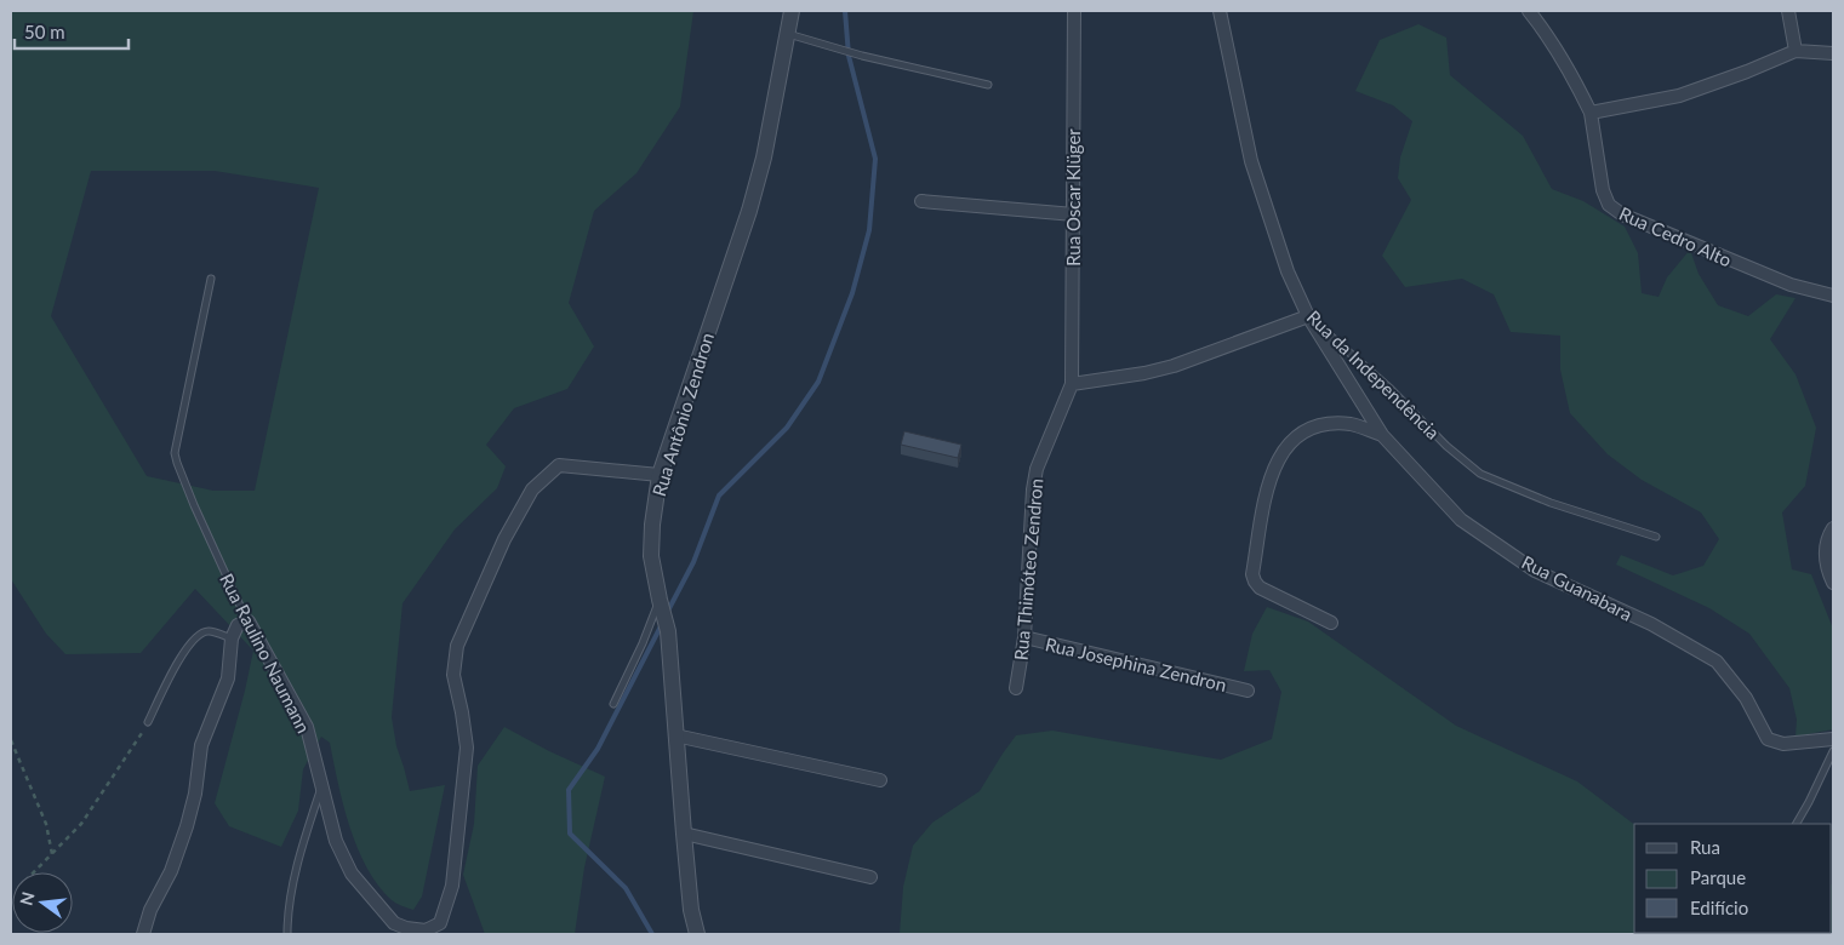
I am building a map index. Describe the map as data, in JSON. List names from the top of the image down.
{
  "streets": {
    "street": [
      "Rua Oscar Klüger",
      "Rua Cedro Alto",
      "Rua da Independência",
      "Rua Antônio Zendron",
      "Rua Thimóteo Zendron",
      "Rua Guanabara",
      "Rua Raulino Naumann",
      "Rua Josephina Zendron"
    ]
  },
  "crossings": [
    ["Rua Oscar Klüger", "Rua Thimóteo Zendron"],
    ["Rua da Independência", "Rua Guanabara"],
    ["Rua Antônio Zendron", "Rua Raulino Naumann"],
    ["Rua Thimóteo Zendron", "Rua Josephina Zendron"]
  ],
  "legend": ["Rua", "Parque", "Edifício"],
  "scale_bar": "50 m",
  "north": "left"
}
